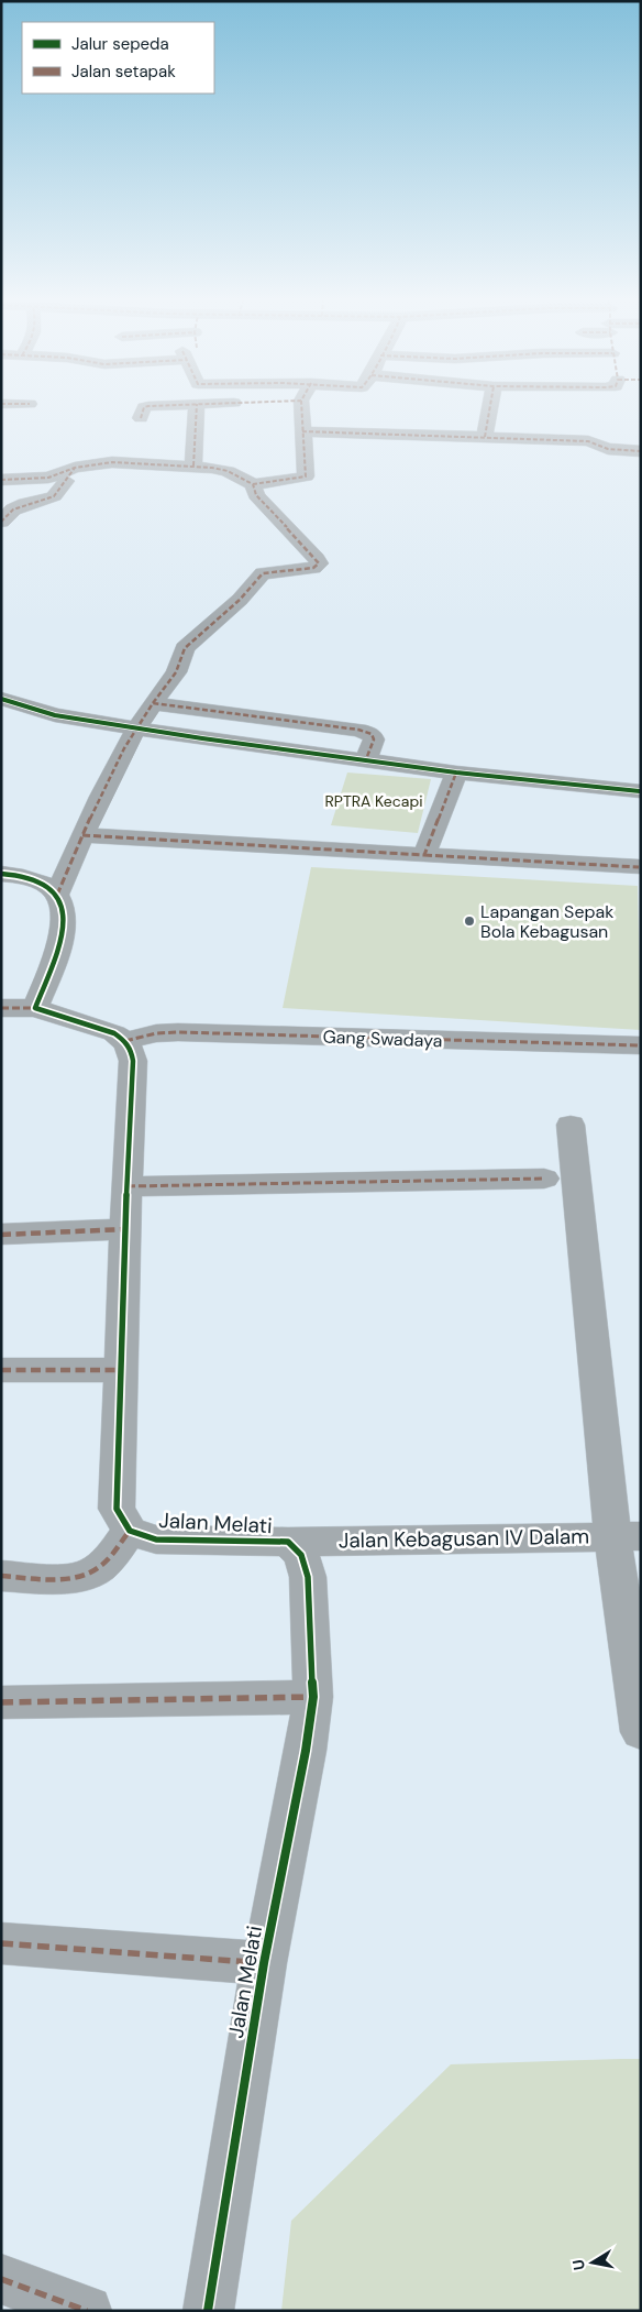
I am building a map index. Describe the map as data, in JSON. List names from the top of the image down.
{
  "streets": {
    "street": ["Gang Swadaya", "Jalan Melati", "Jalan Kebagusan IV Dalam"]
  },
  "crossings": [
    ["Jalan Melati", "Jalan Kebagusan IV Dalam"]
  ],
  "parks": ["RPTRA Kecapi"],
  "places": ["Lapangan Sepak Bola Kebagusan"],
  "legend": ["Jalur sepeda", "Jalan setapak"],
  "north": "left"
}
